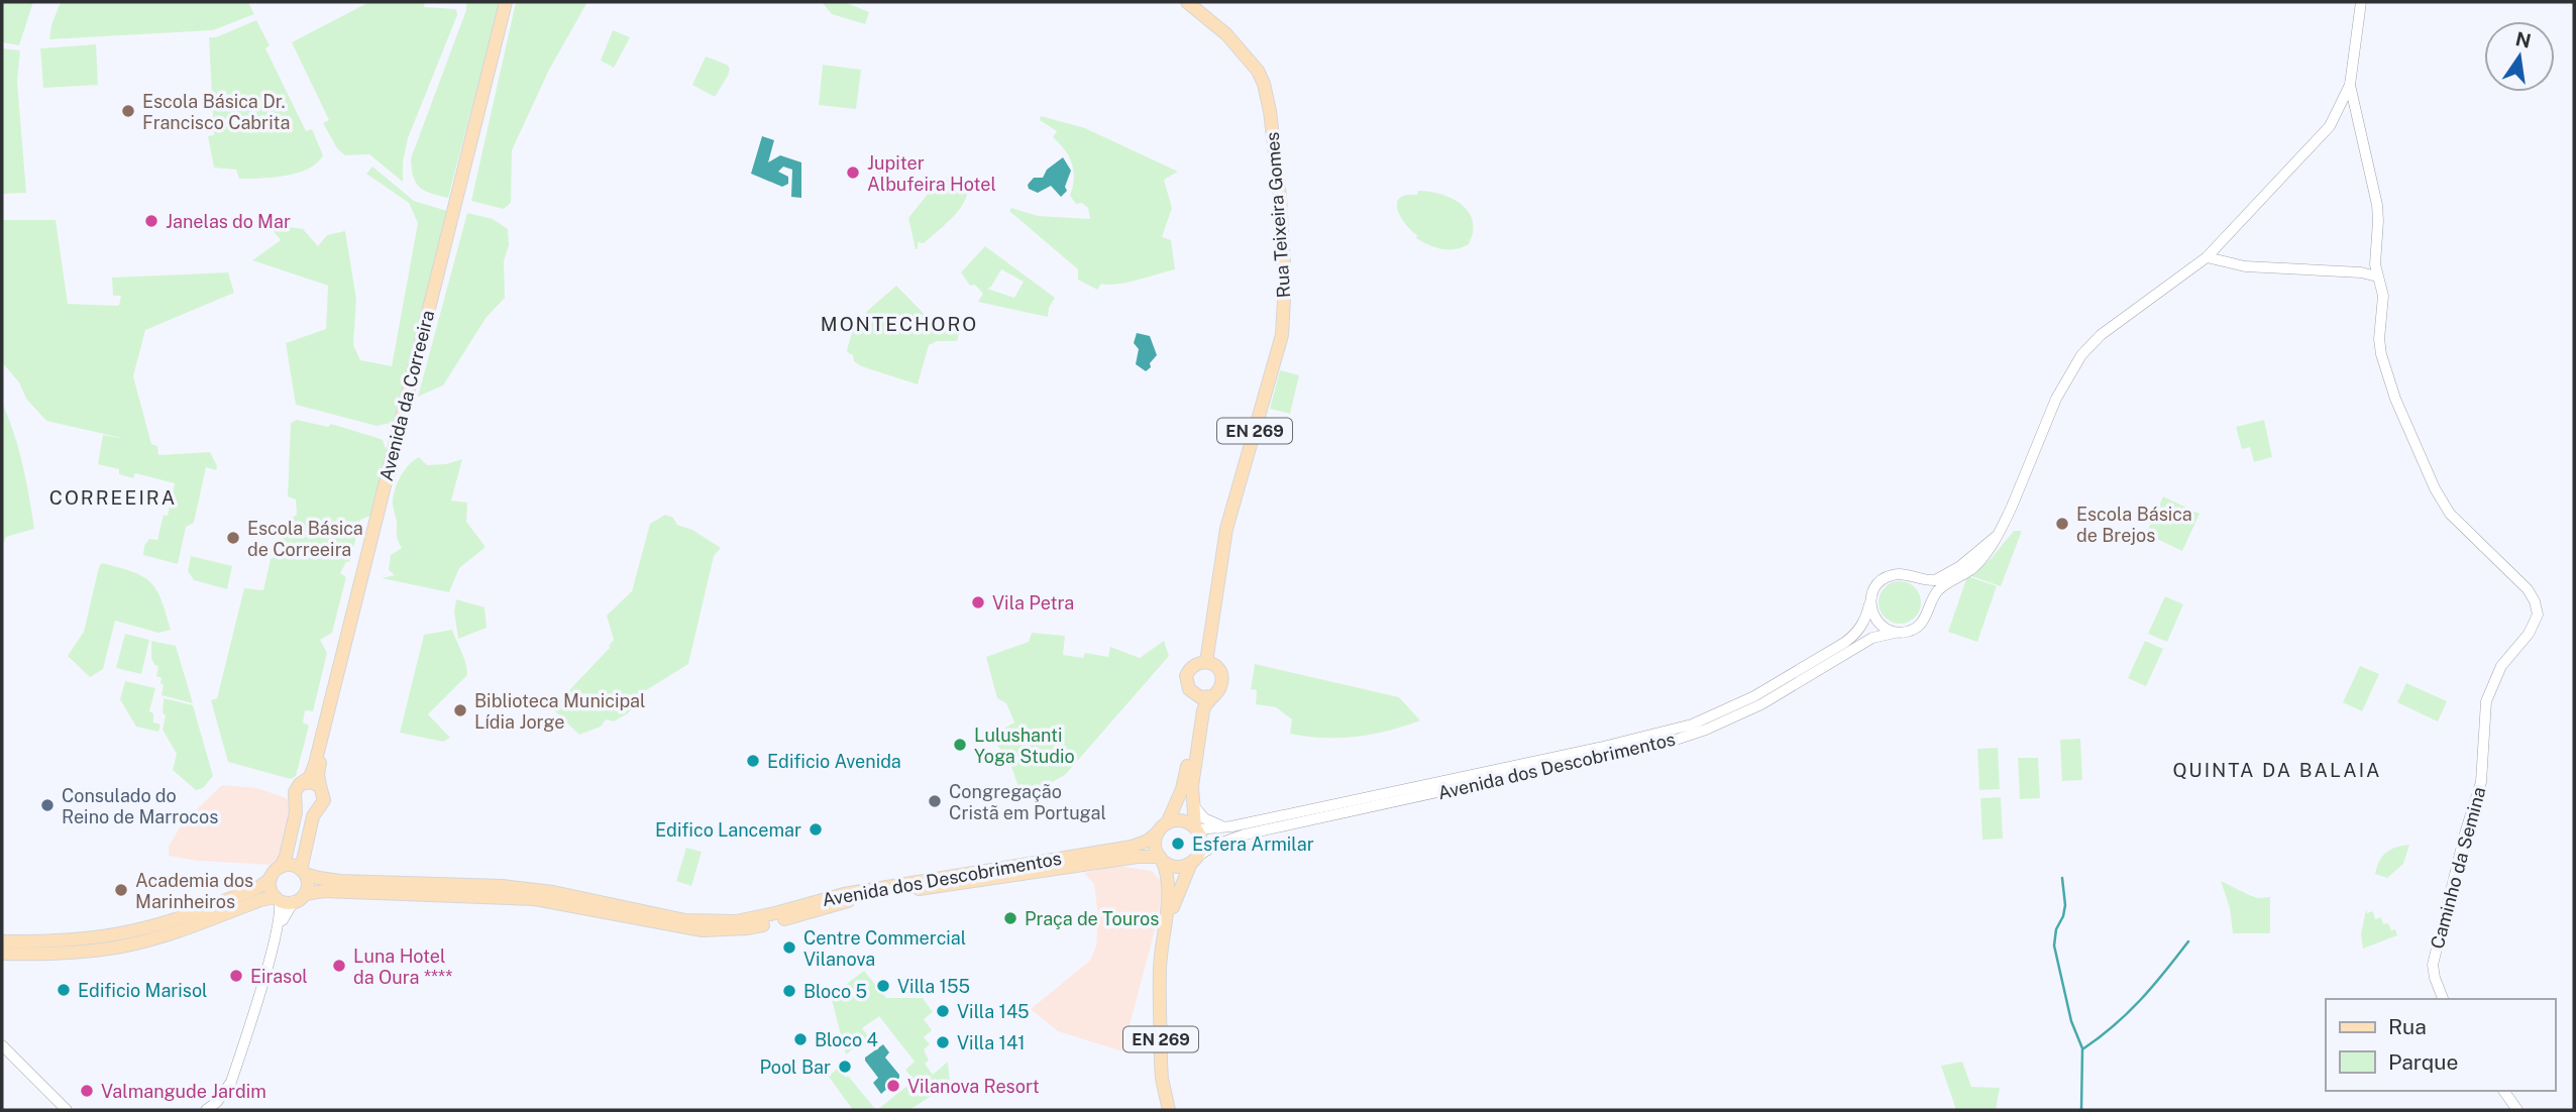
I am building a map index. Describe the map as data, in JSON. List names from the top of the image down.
{
  "streets": {
    "main road": [
      "Rua Teixeira Gomes",
      "Avenida da Correeira",
      "EN 269",
      "Avenida dos Descobrimentos"
    ],
    "street": ["Caminho da Semina"]
  },
  "crossings": [
    ["Rua Teixeira Gomes", "EN 269"],
    ["EN 269", "Avenida dos Descobrimentos"]
  ],
  "districts": ["MONTECHORO", "CORREEIRA", "QUINTA DA BALAIA"],
  "places": [
    "Escola Básica Dr. Francisco Cabrita",
    "Jupiter Albufeira Hotel",
    "Janelas do Mar",
    "Escola Básica de Brejos",
    "Escola Básica de Correeira",
    "Vila Petra",
    "Biblioteca Municipal Lídia Jorge",
    "Lulushanti Yoga Studio",
    "Edificio Avenida",
    "Congregação Cristã em Portugal",
    "Consulado do Reino de Marrocos",
    "Edifico Lancemar",
    "Esfera Armilar",
    "Academia dos Marinheiros",
    "Praça de Touros",
    "Centre Commercial Vilanova",
    "Luna Hotel da Oura ****",
    "Eirasol",
    "Villa 155",
    "Edificio Marisol",
    "Bloco 5",
    "Villa 145",
    "Bloco 4",
    "Villa 141",
    "Pool Bar",
    "Vilanova Resort",
    "Valmangude Jardim"
  ],
  "legend": ["Rua", "Parque"],
  "north": "top"
}
